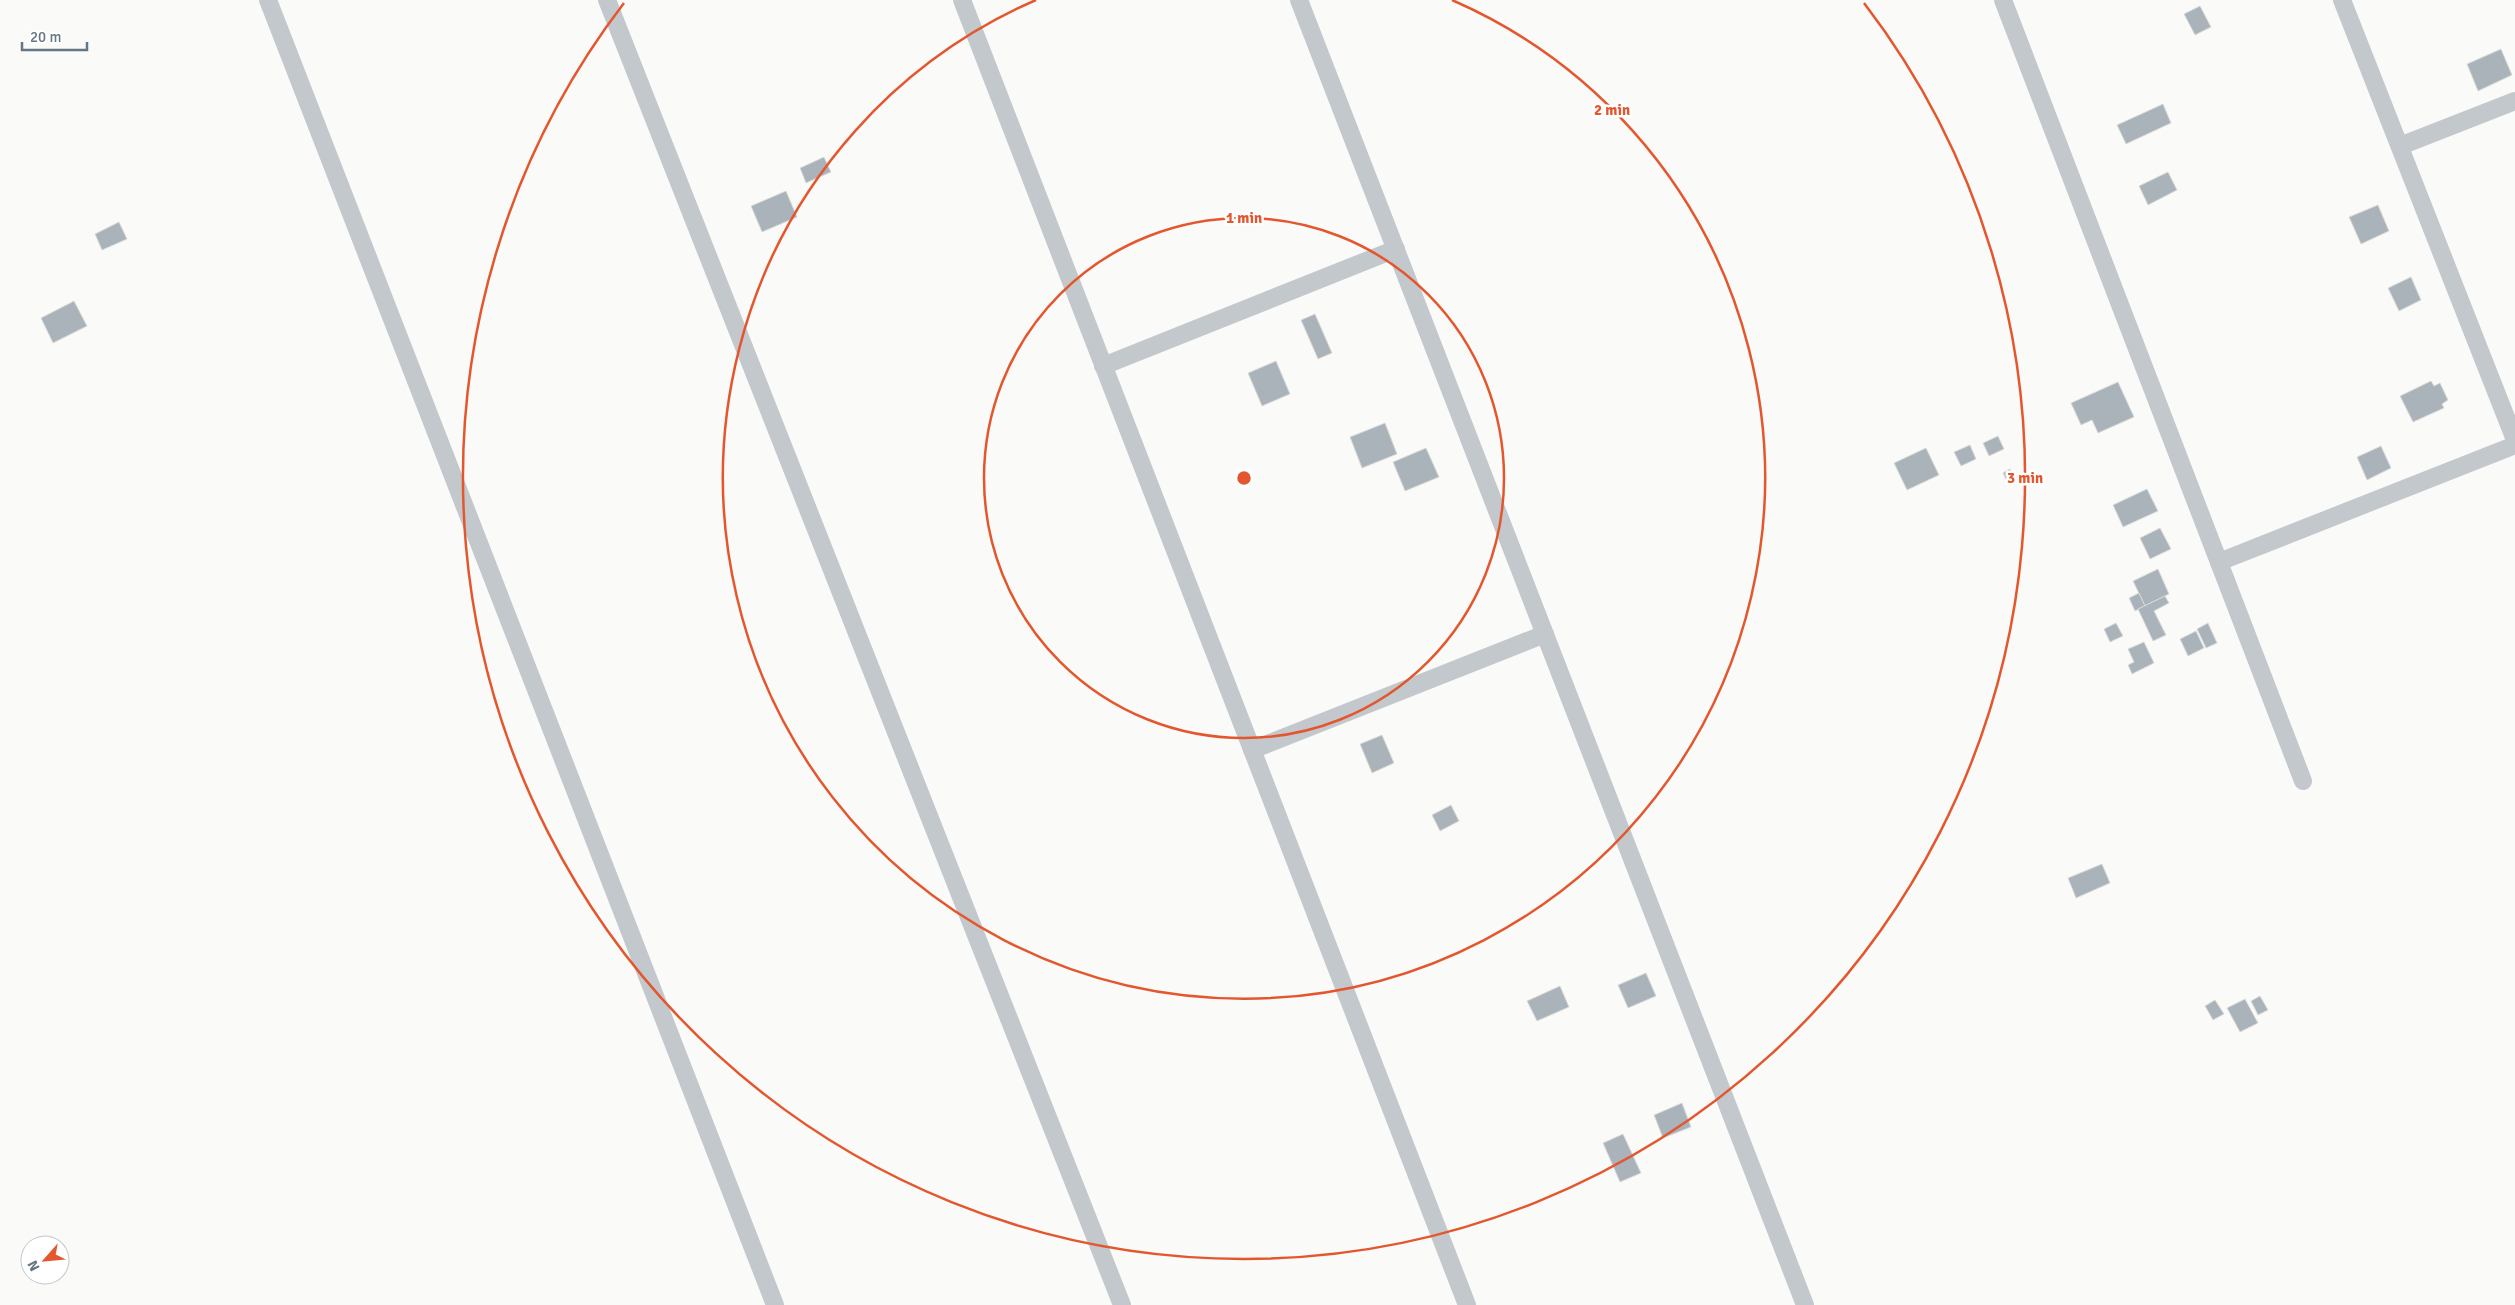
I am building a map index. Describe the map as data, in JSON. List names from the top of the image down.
{
  "scale_bar": "20 m",
  "north": "bottom left",
  "rings": ["2 min", "1 min", "3 min"]
}
